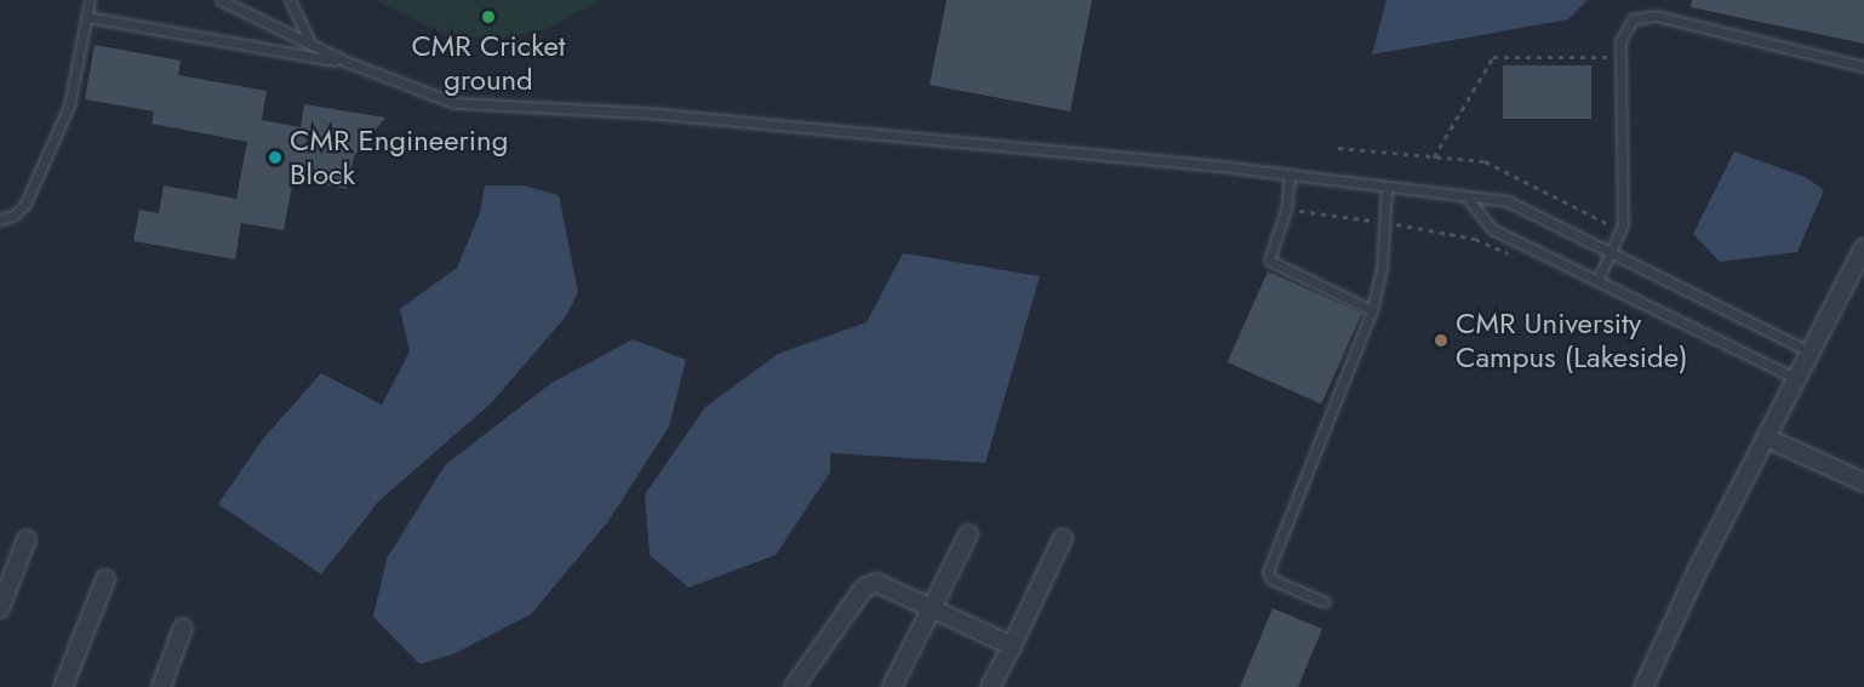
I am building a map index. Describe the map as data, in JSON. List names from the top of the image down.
{
  "places": ["CMR Cricket ground", "CMR Engineering Block", "CMR University Campus (Lakeside)"]
}
